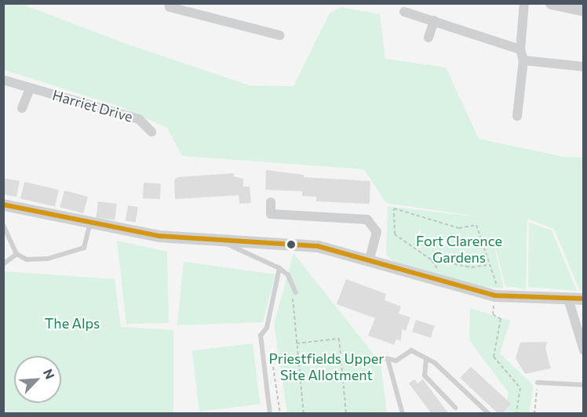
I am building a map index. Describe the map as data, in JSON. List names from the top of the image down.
{
  "streets": {
    "street": ["Harriet Drive"]
  },
  "parks": ["Fort Clarence Gardens", "The Alps", "Priestfields Upper Site Allotment"],
  "north": "top right"
}
